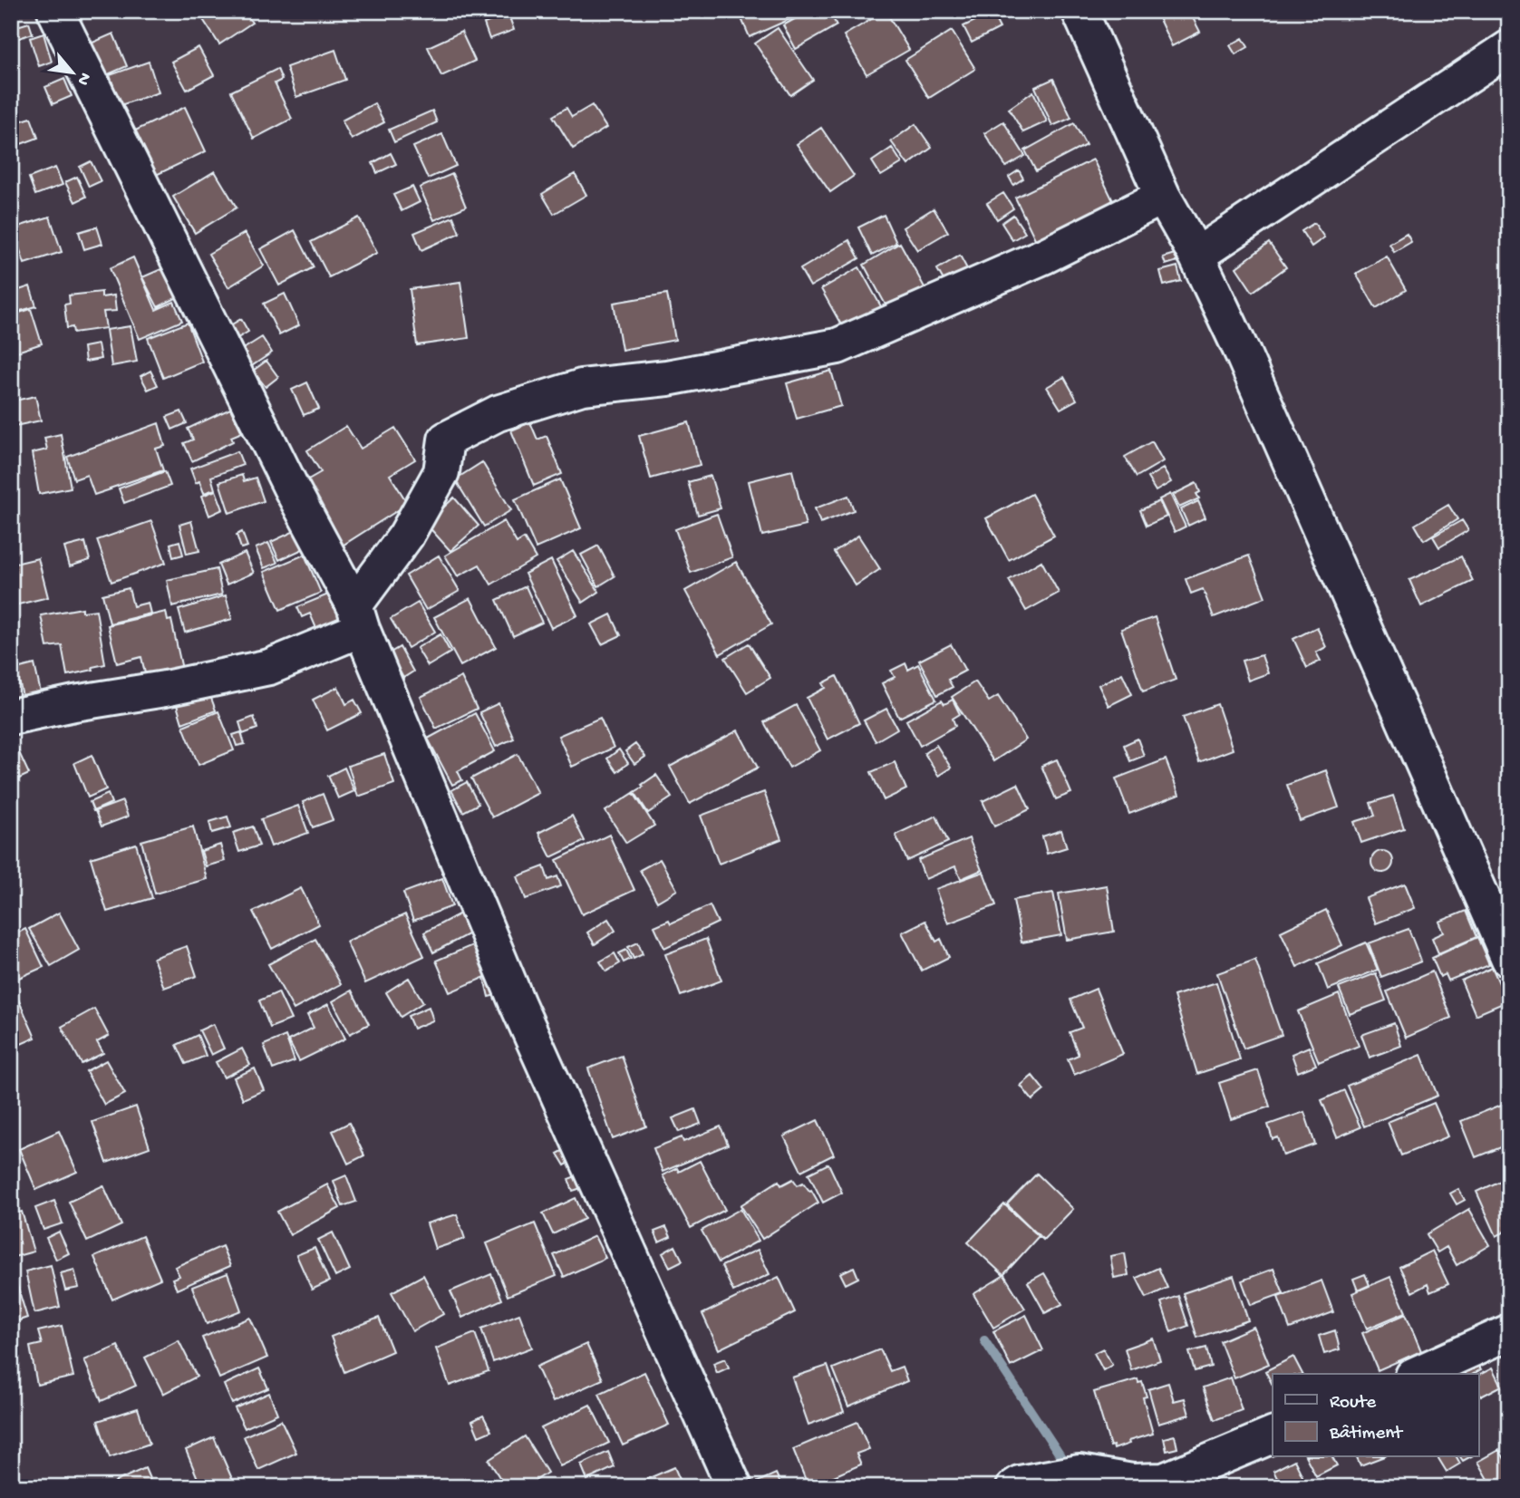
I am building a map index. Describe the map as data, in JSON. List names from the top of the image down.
{
  "legend": ["Route", "Bâtiment"],
  "north": "bottom right"
}
